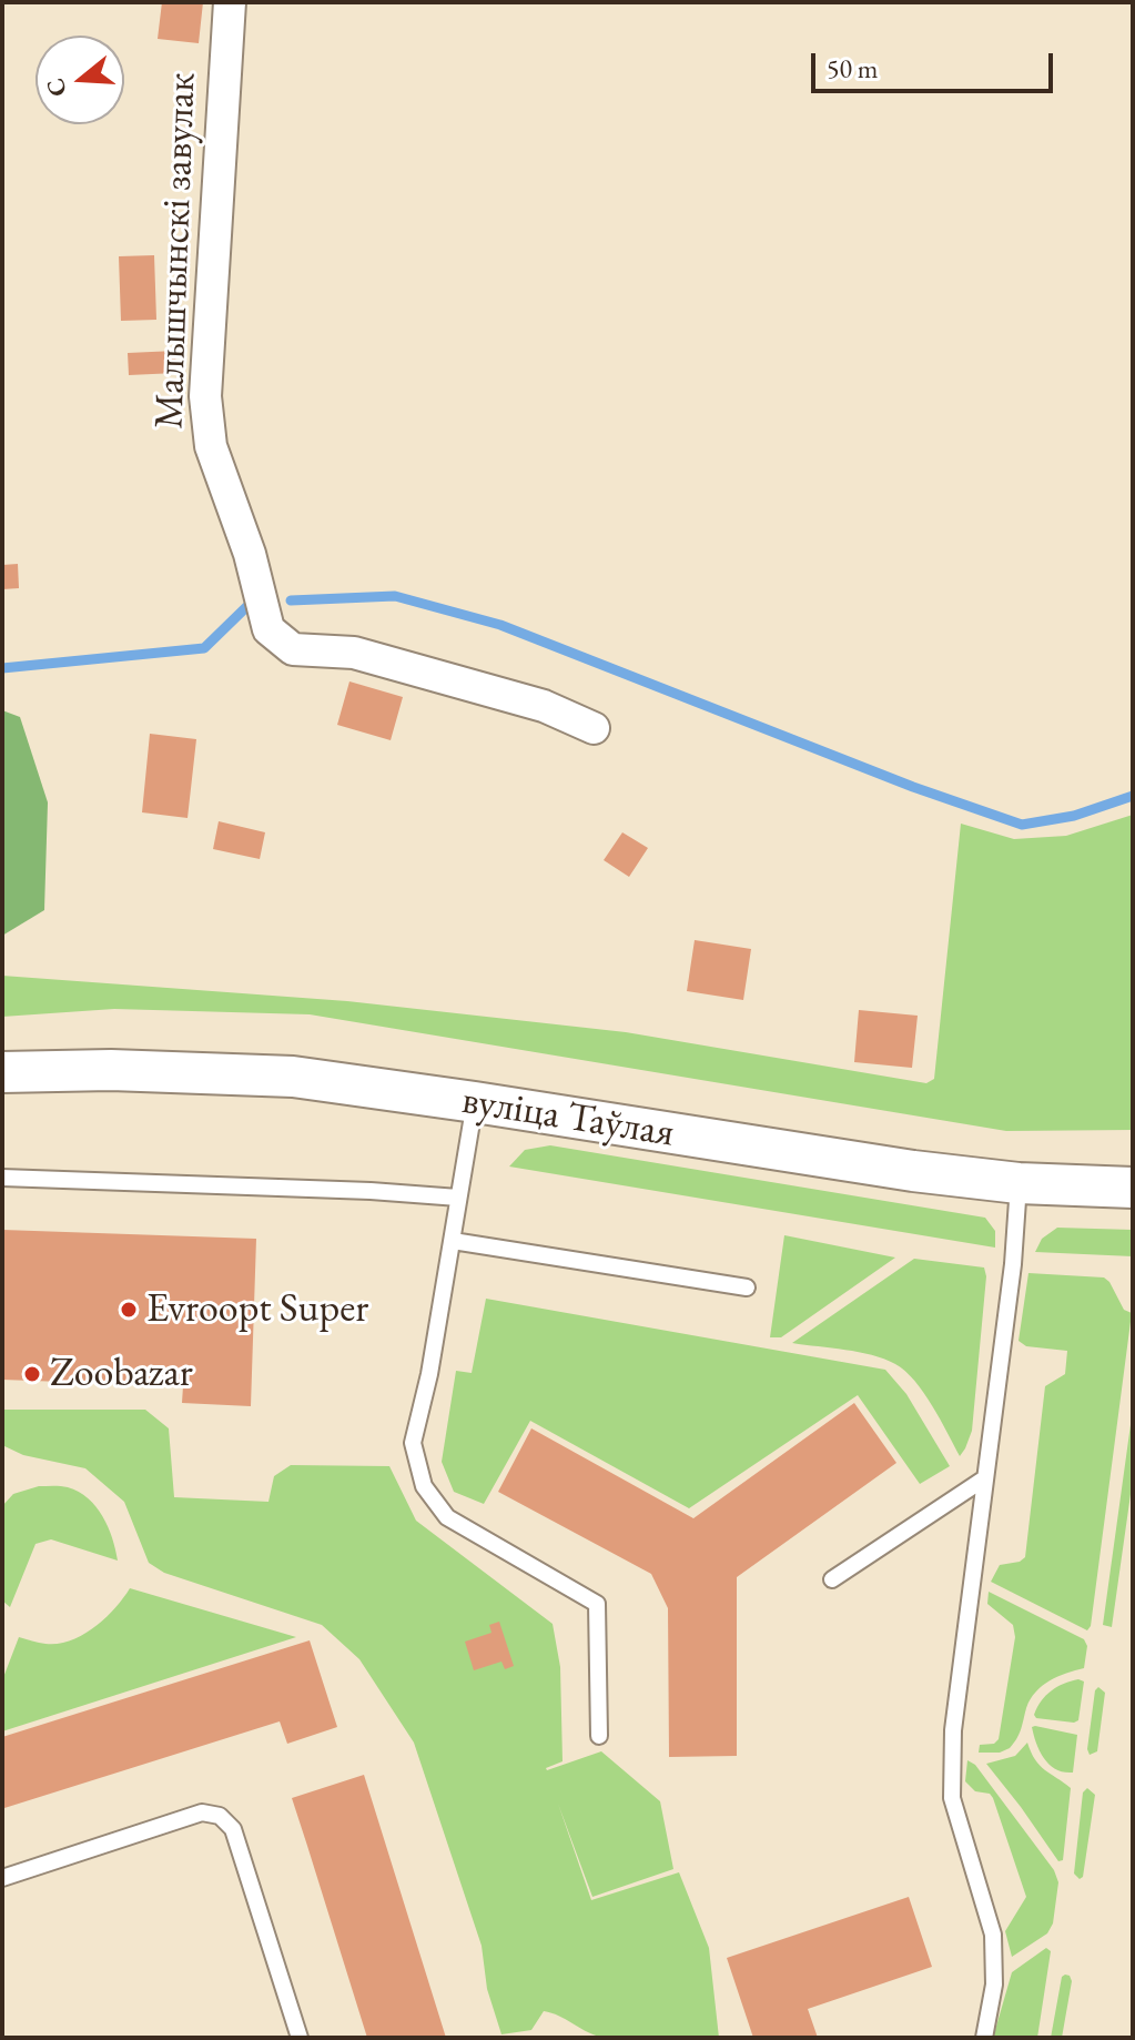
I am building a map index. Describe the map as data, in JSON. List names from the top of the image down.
{
  "streets": {
    "street": ["Малышчынскі завулак", "вуліца Таўлая"]
  },
  "places": ["Evroopt Super", "Zoobazar"],
  "scale_bar": "50 m",
  "north": "left"
}
